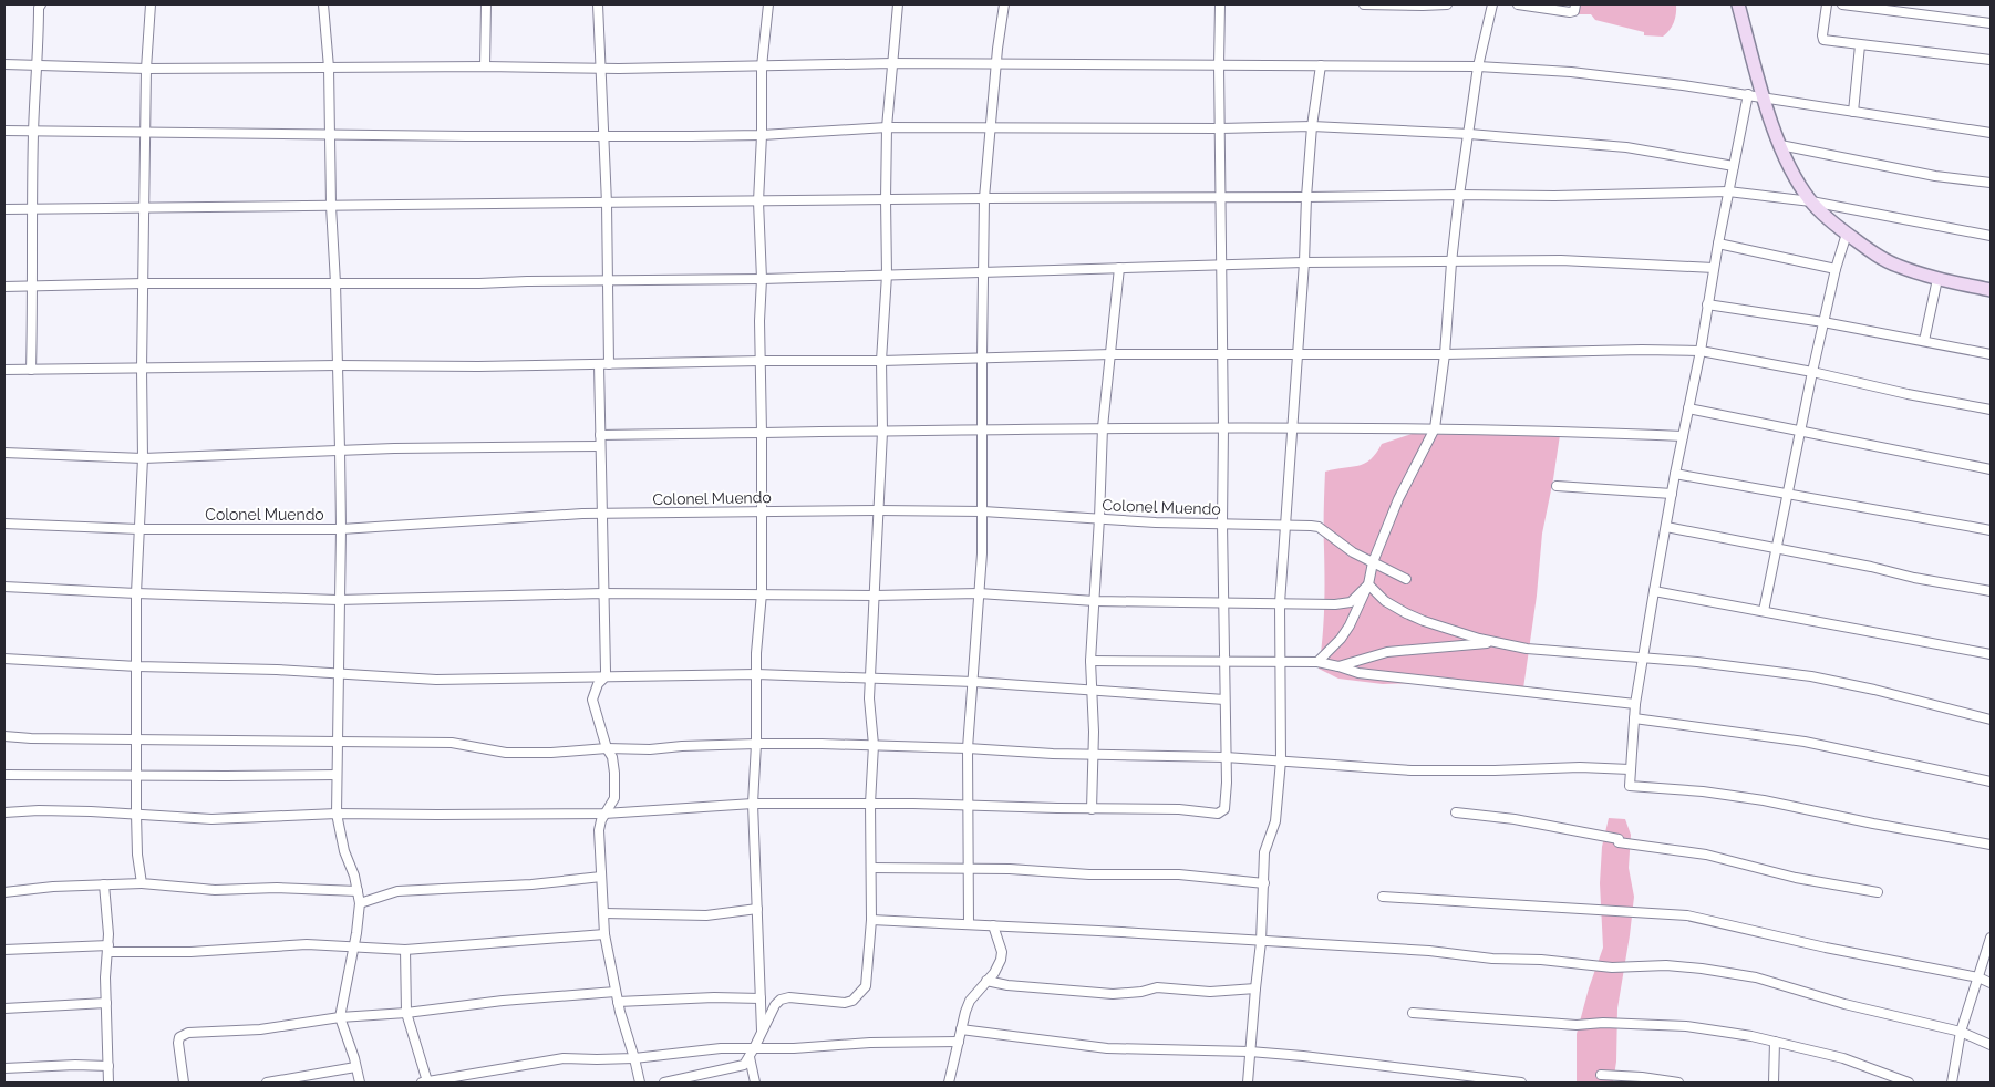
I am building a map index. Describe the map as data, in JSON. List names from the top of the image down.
{
  "streets": {
    "street": ["Colonel Muendo"]
  }
}
